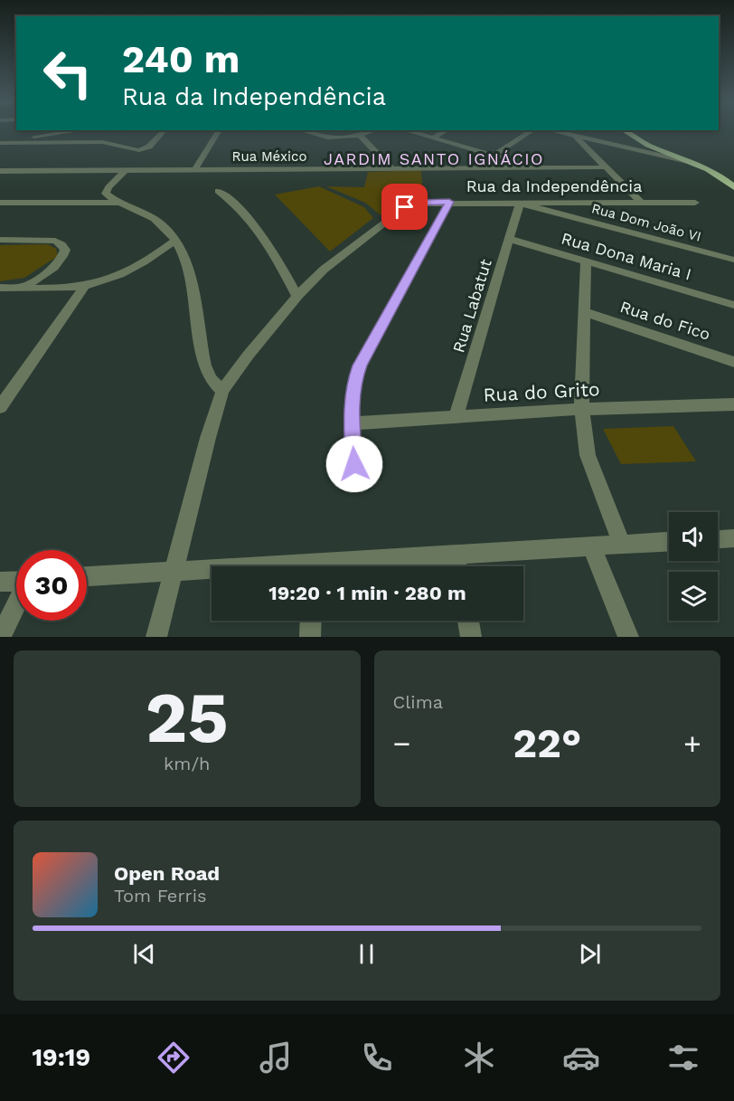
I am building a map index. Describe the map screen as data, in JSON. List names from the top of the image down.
{
  "streets": {
    "street": [
      "Rua México",
      "Rua da Independência",
      "Rua Dom João VI",
      "Rua Dona Maria I",
      "Rua Labatut",
      "Rua do Fico",
      "Rua do Grito"
    ]
  },
  "crossings": [
    ["Rua da Independência", "Rua Dom João VI"],
    ["Rua da Independência", "Rua Labatut"],
    ["Rua Dom João VI", "Rua Labatut"],
    ["Rua Dona Maria I", "Rua Labatut"],
    ["Rua Labatut", "Rua do Grito"]
  ],
  "districts": ["JARDIM SANTO IGNÁCIO"],
  "page": {
    "turn": ["240 m", "Rua da Independência"],
    "limit": "30",
    "trip": "19:20 · 1 min · 280 m",
    "tile": [
      ["25", "km/h"],
      "Clima"
    ],
    "heat": ["−", "22°", "+"],
    "song": ["Open Road", "Tom Ferris"],
    "tabs": "19:19"
  }
}
